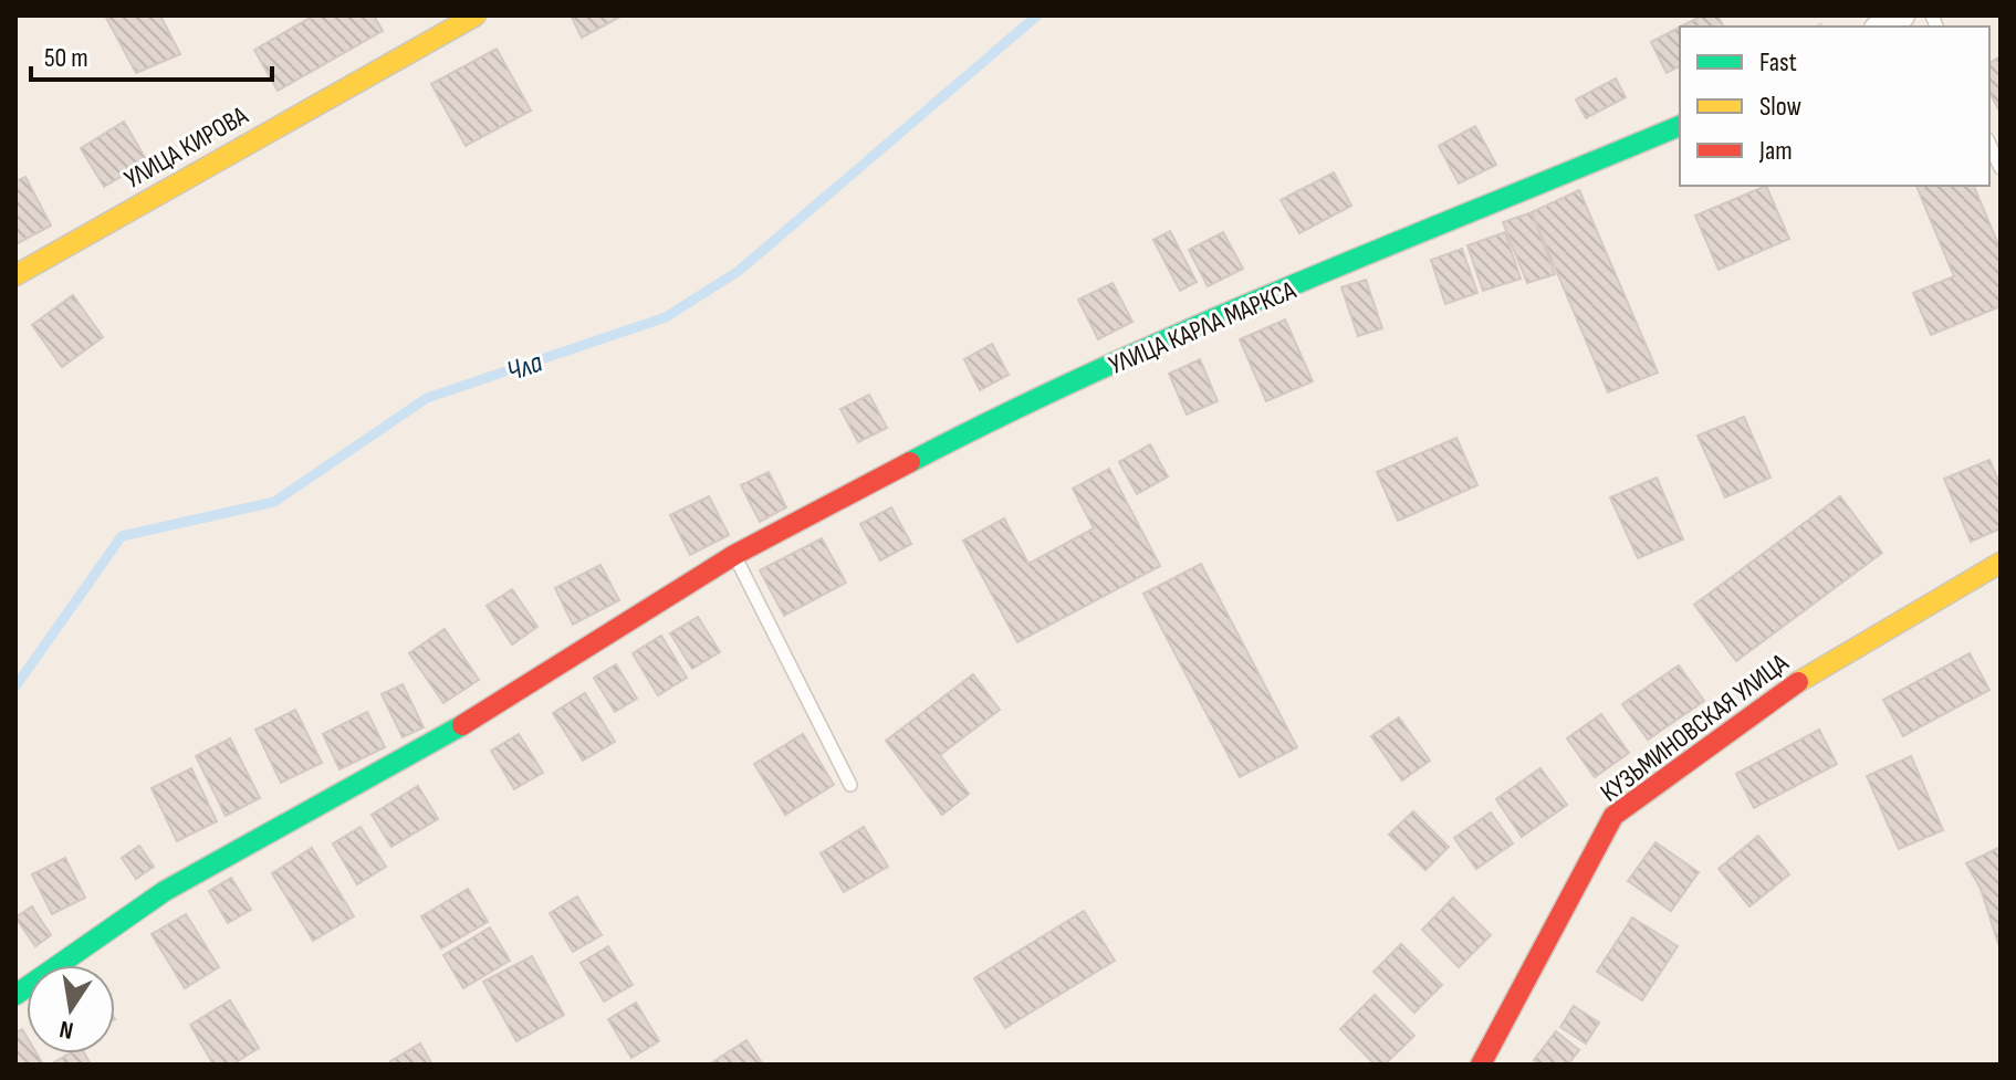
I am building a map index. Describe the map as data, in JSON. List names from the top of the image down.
{
  "streets": {
    "street": ["УЛИЦА КИРОВА", "УЛИЦА КАРЛА МАРКСА", "КУЗЬМИНОВСКАЯ УЛИЦА"]
  },
  "water": ["Чла"],
  "legend": ["Fast", "Slow", "Jam"],
  "scale_bar": "50 m",
  "north": "bottom"
}
